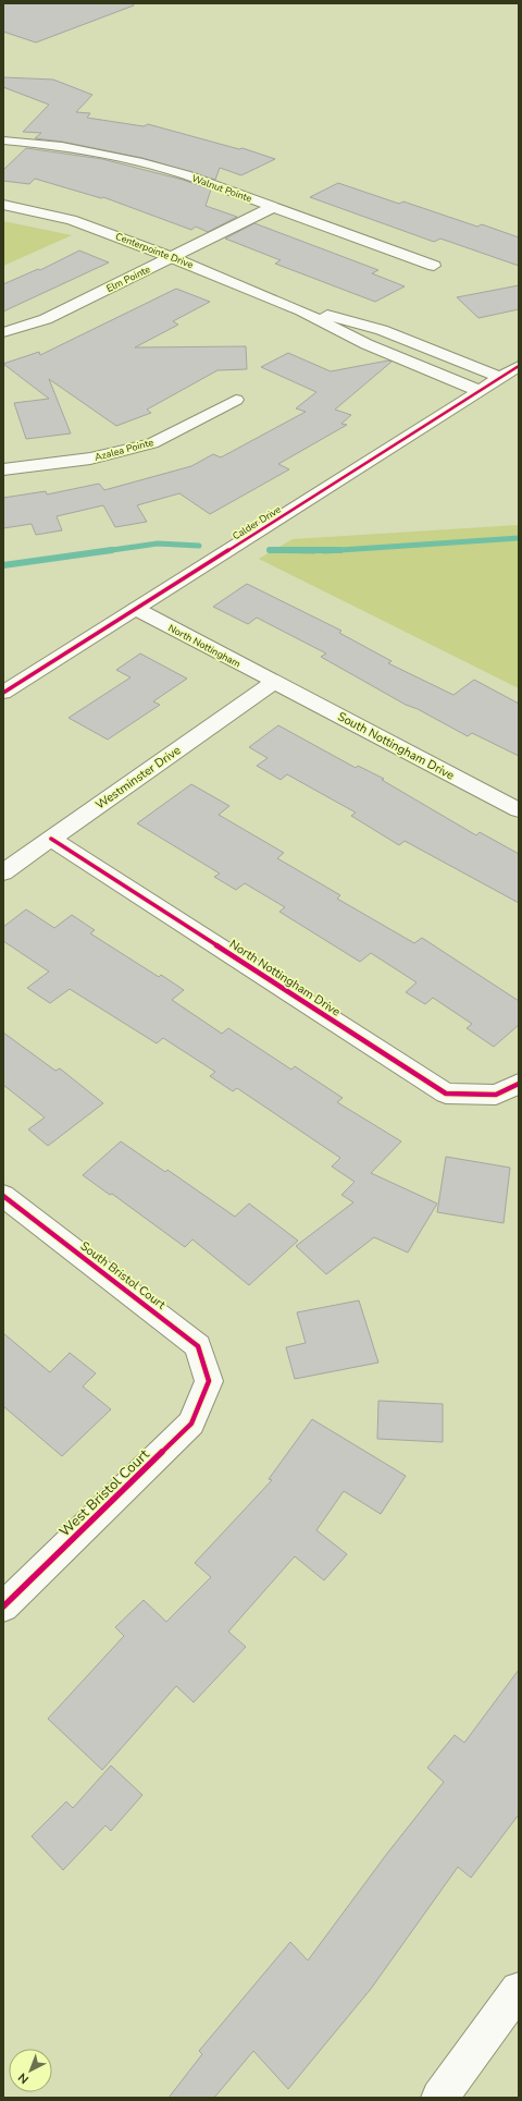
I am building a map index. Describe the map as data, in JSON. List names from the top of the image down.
{
  "streets": {
    "street": [
      "Walnut Pointe",
      "Centerpointe Drive",
      "Elm Pointe",
      "Azalea Pointe",
      "Calder Drive",
      "North Nottingham",
      "South Nottingham Drive",
      "Westminster Drive",
      "North Nottingham Drive",
      "South Bristol Court",
      "West Bristol Court"
    ]
  },
  "crossings": [
    ["Walnut Pointe", "Elm Pointe"],
    ["Centerpointe Drive", "Elm Pointe"],
    ["Centerpointe Drive", "Calder Drive"],
    ["Calder Drive", "North Nottingham"],
    ["North Nottingham", "South Nottingham Drive"],
    ["North Nottingham", "Westminster Drive"],
    ["South Nottingham Drive", "Westminster Drive"],
    ["Westminster Drive", "North Nottingham Drive"],
    ["South Bristol Court", "West Bristol Court"]
  ],
  "north": "bottom left"
}
